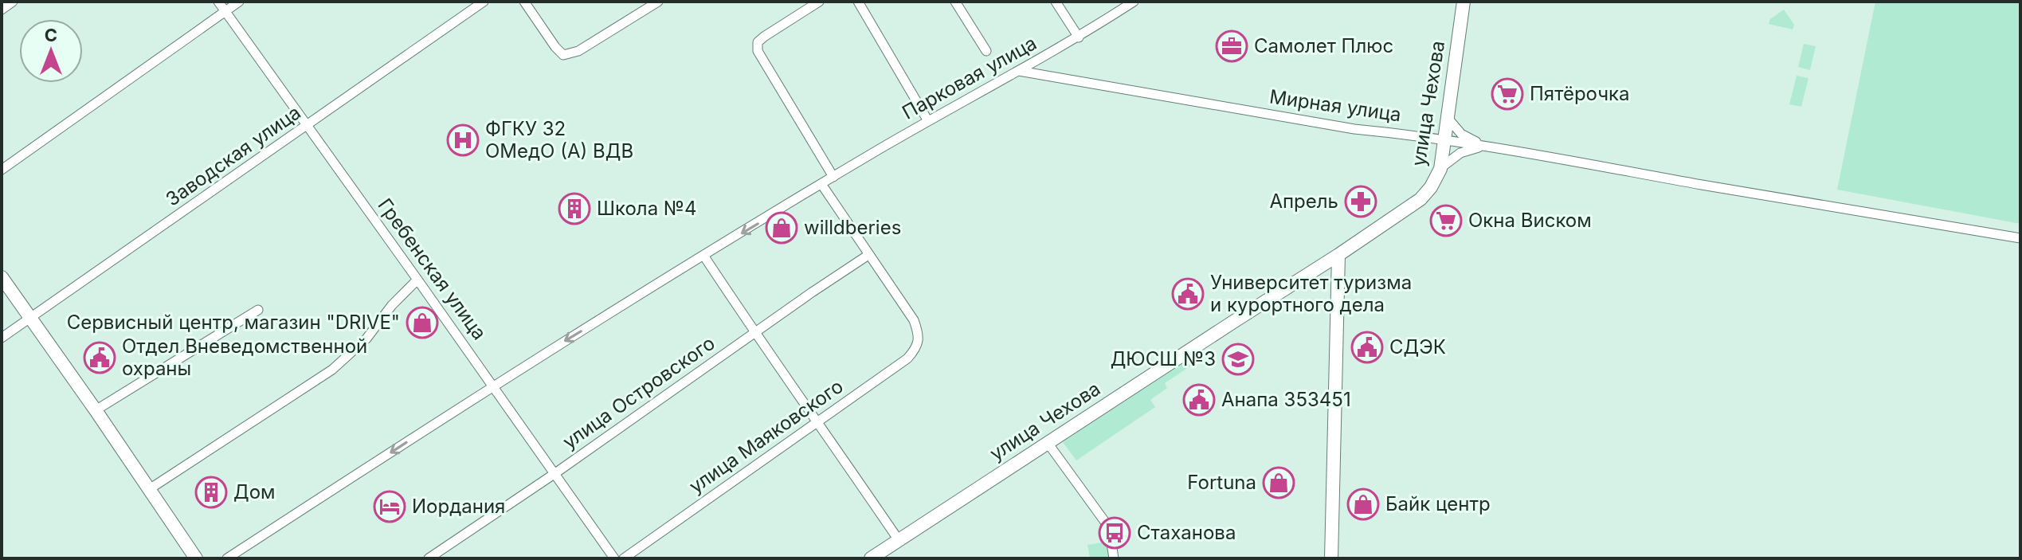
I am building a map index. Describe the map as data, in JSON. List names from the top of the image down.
{
  "streets": {
    "street": [
      "Парковая улица",
      "улица Чехова",
      "Мирная улица",
      "Заводская улица",
      "Гребенская улица",
      "улица Островского",
      "улица Маяковского"
    ]
  },
  "crossings": [
    ["Парковая улица", "Мирная улица"],
    ["Парковая улица", "Гребенская улица"],
    ["улица Чехова", "Мирная улица"],
    ["Заводская улица", "Гребенская улица"],
    ["Гребенская улица", "улица Островского"],
    ["улица Островского", "улица Маяковского"]
  ],
  "one_way": ["Парковая улица"],
  "places": {
    "office": ["Самолет Плюс"],
    "supermarket": ["Пятёрочка", "Окна Виском"],
    "hospital": ["ФГКУ 32 ОМедО (А) ВДВ"],
    "pharmacy": ["Апрель"],
    "building": ["Школа №4", "Дом"],
    "shop": [
      "willdberies",
      "Сервисный центр, магазин \"DRIVE\"",
      "Fortuna",
      "Байк центр"
    ],
    "public building": [
      "Университет туризма и курортного дела",
      "СДЭК",
      "Отдел Вневедомственной охраны",
      "Анапа 353451"
    ],
    "school or university": ["ДЮСШ №3"],
    "hotel": ["Иордания"],
    "bus stop": ["Стаханова"]
  },
  "north": "top"
}
